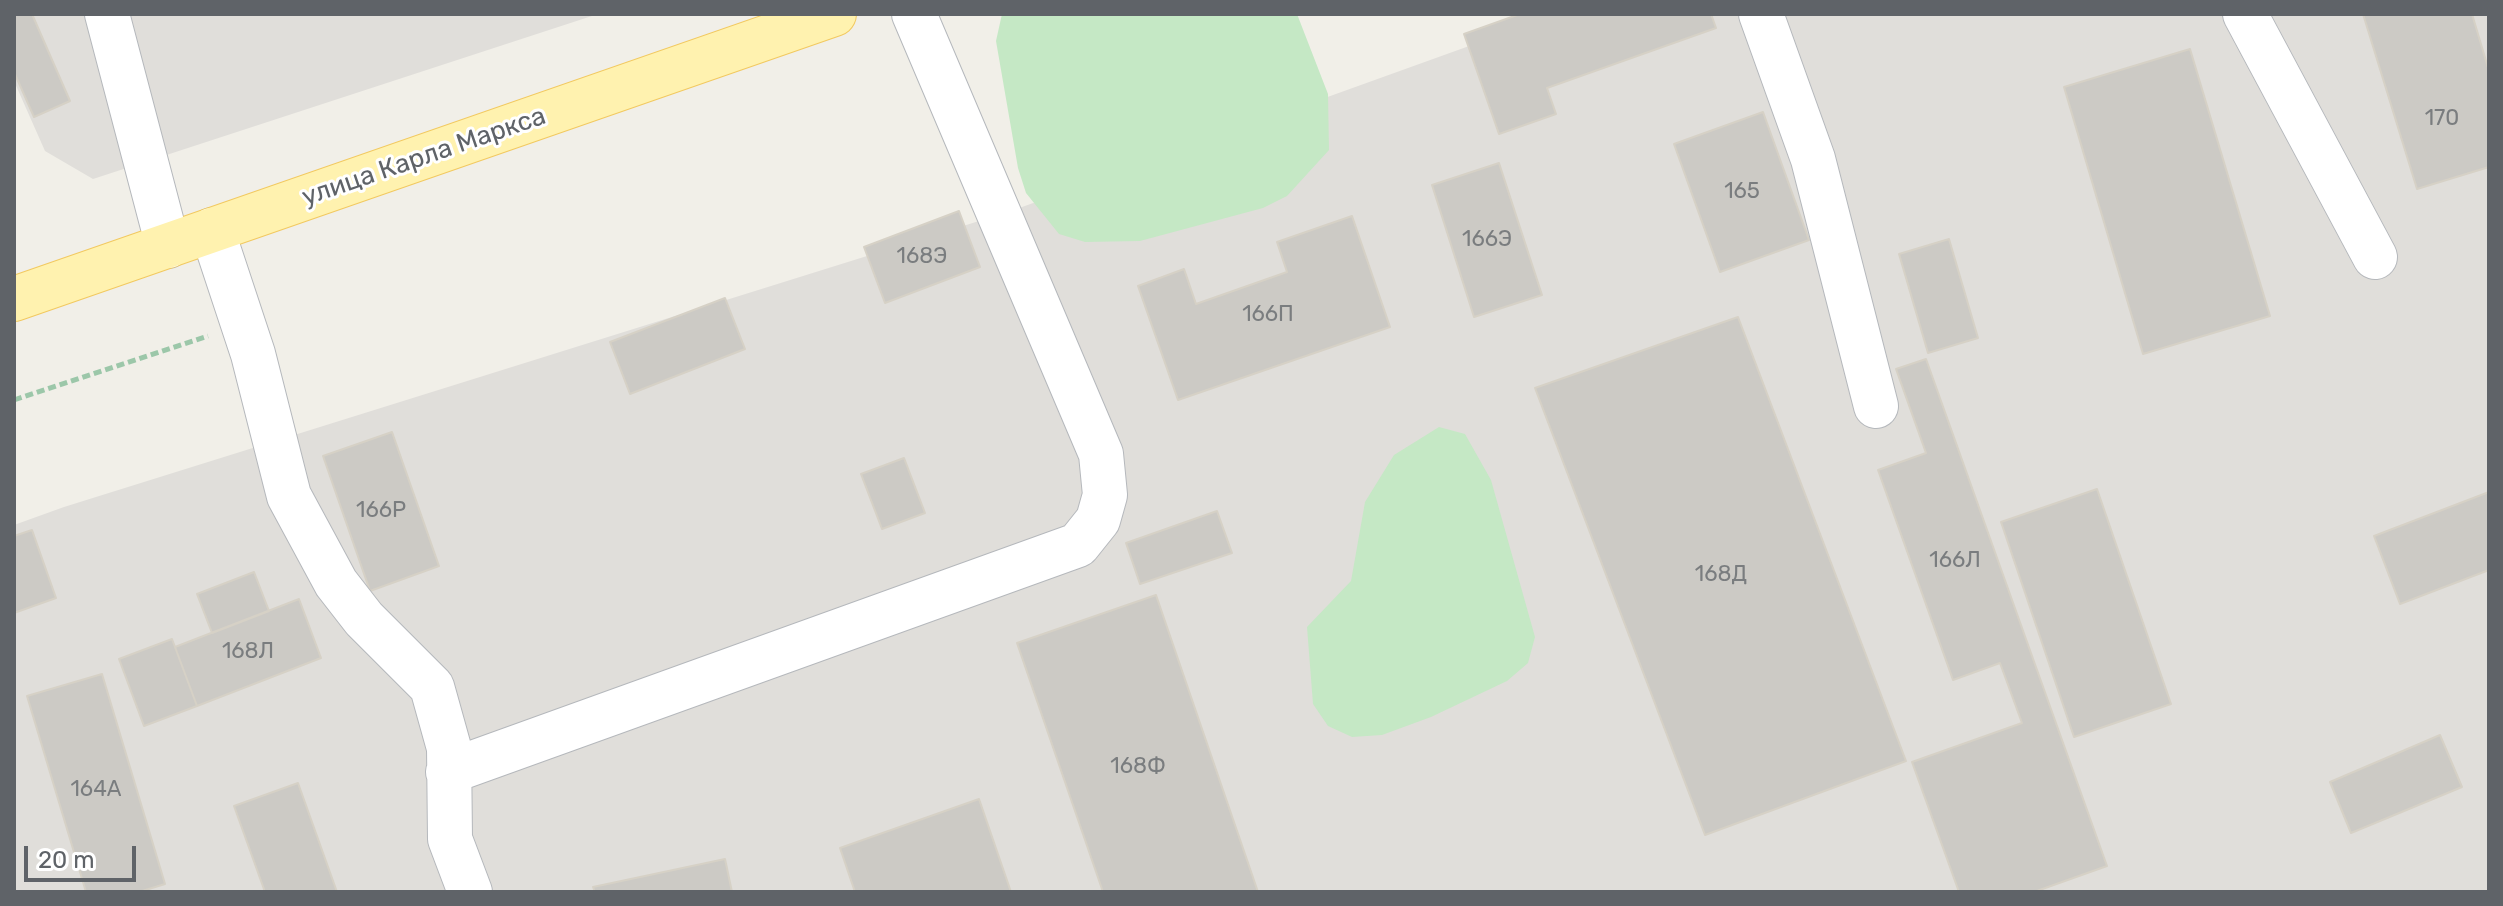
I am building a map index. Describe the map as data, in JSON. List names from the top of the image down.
{
  "streets": {
    "main road": ["улица Карла Маркса"]
  },
  "house_numbers": [
    "170",
    "165",
    "166Э",
    "168Э",
    "166П",
    "166Р",
    "166Л",
    "168Д",
    "168Л",
    "168Ф",
    "164А"
  ],
  "scale_bar": "20 m"
}
